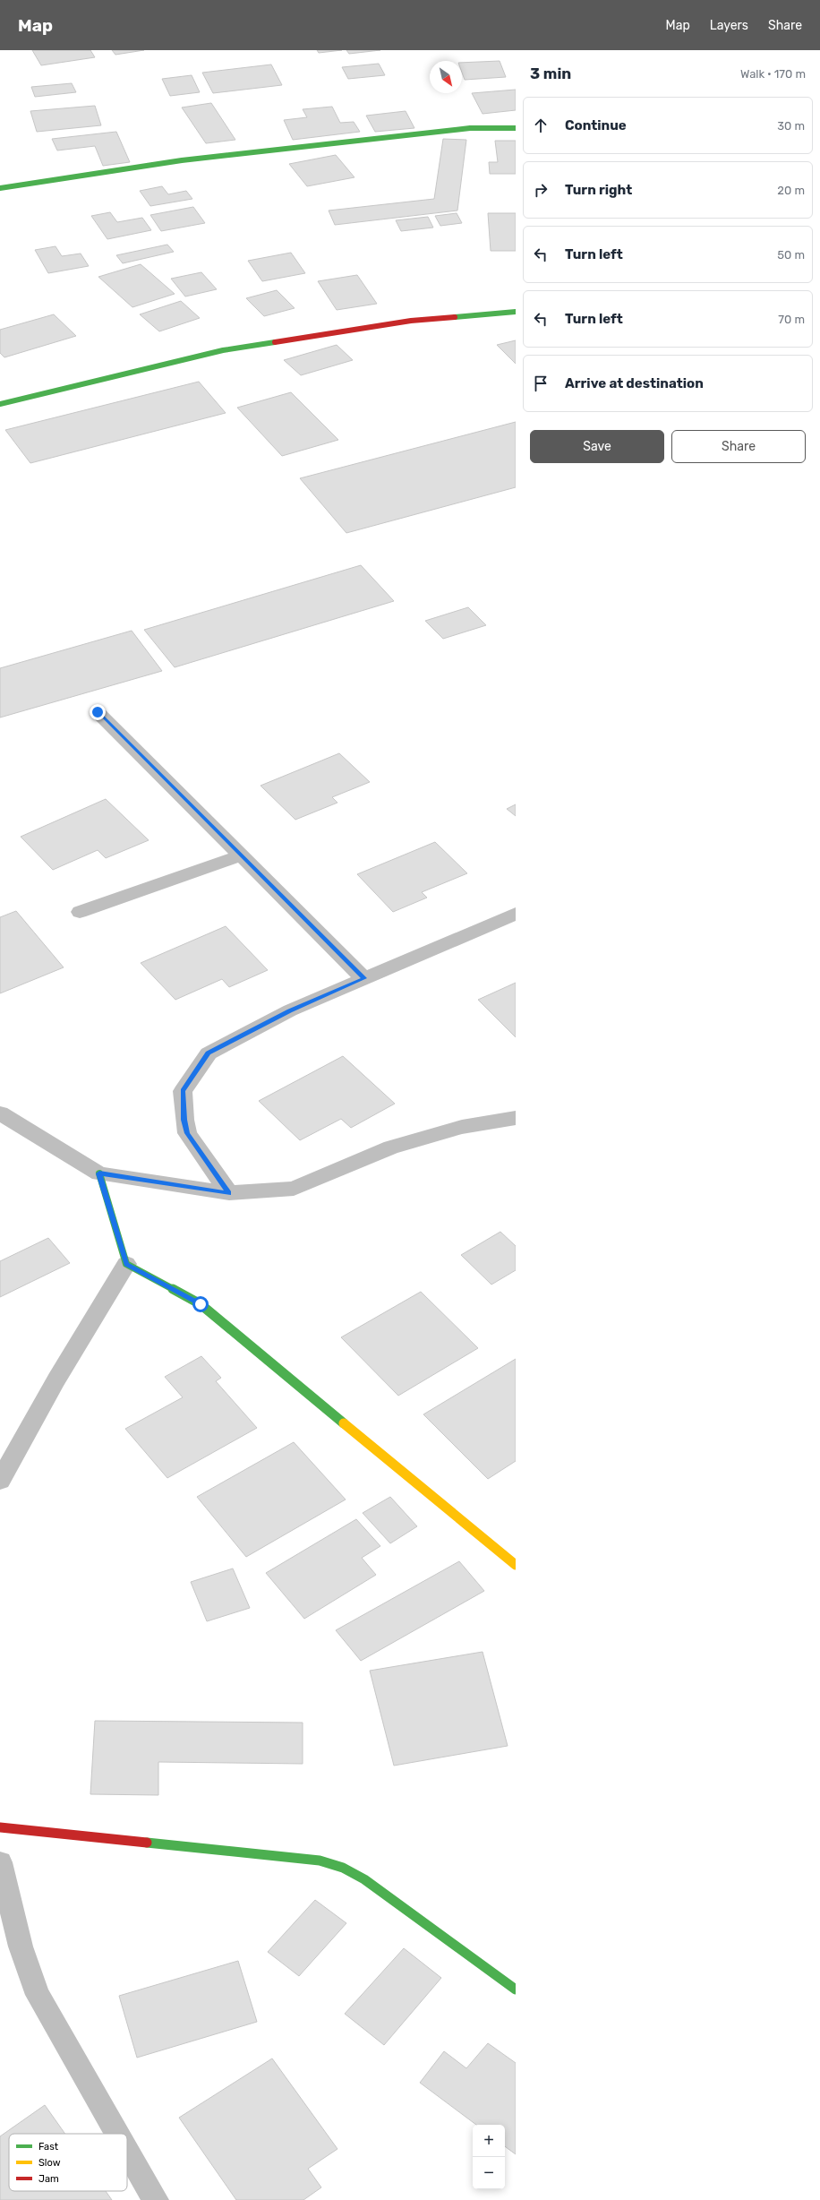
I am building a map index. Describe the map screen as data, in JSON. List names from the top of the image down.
{
  "legend": ["Fast", "Slow", "Jam"],
  "north": "bottom right",
  "page": {
    "header": "Map",
    "nav": ["Map", "Layers", "Share"],
    "heading": ["3 min", "Walk · 170 m"],
    "list": [
      ["Continue", "30 m"],
      ["Turn right", "20 m"],
      ["Turn left", "50 m"],
      ["Turn left", "70 m"],
      "Arrive at destination"
    ],
    "buttons": ["Save", "Share"],
    "map_buttons": ["+", "−"]
  }
}
